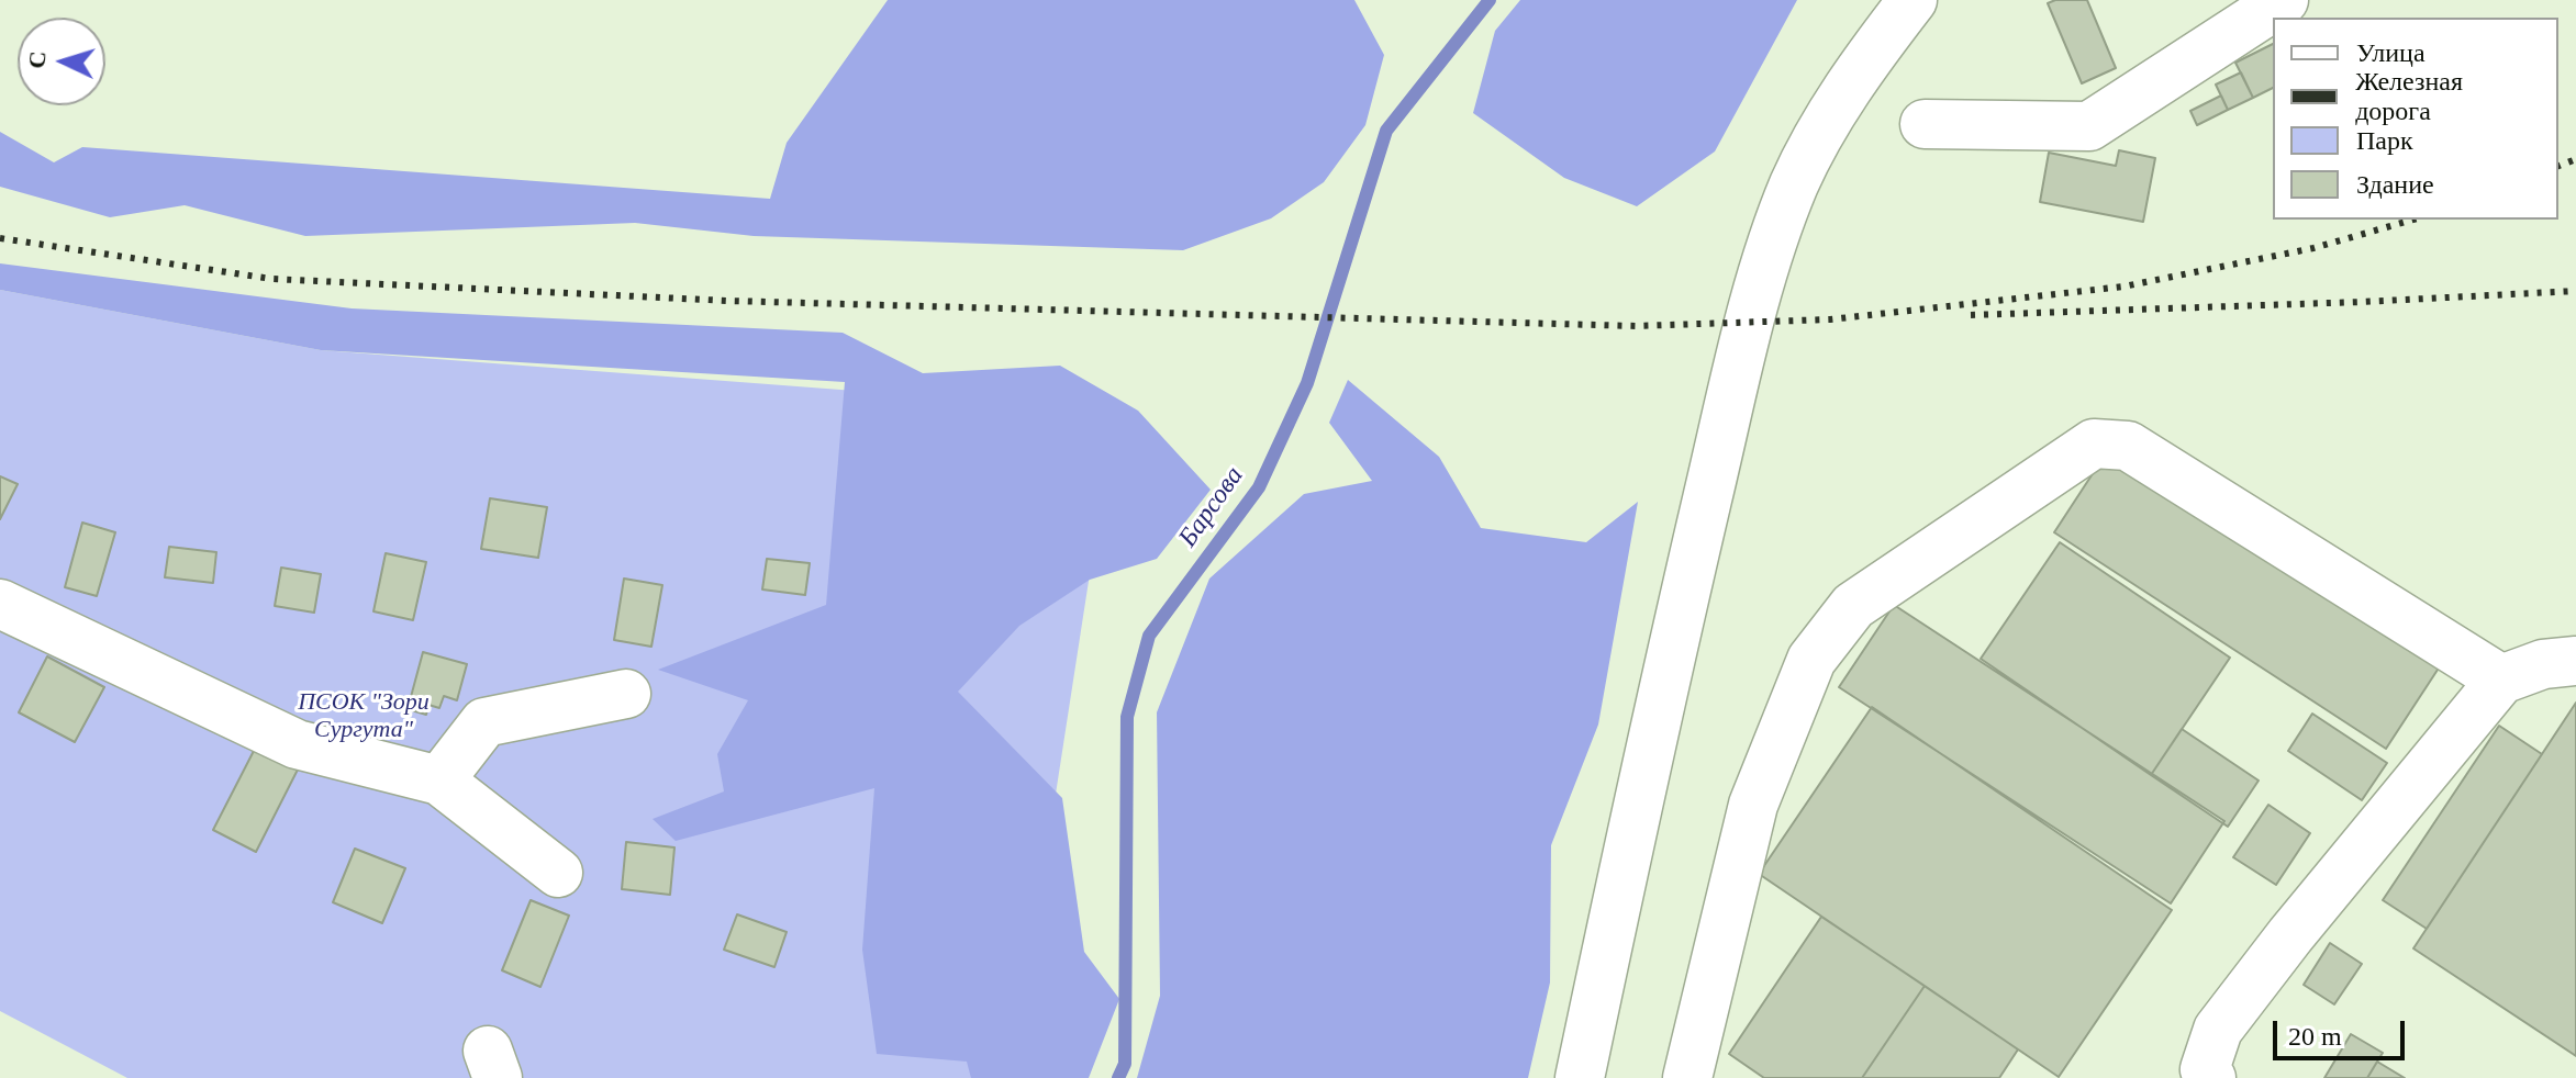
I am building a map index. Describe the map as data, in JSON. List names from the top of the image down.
{
  "water": ["Барсова"],
  "parks": ["ПСОК \"Зори Сургута\""],
  "legend": [
    "Улица",
    "Железная дорога",
    "Парк",
    "Здание"
  ],
  "scale_bar": "20 m",
  "north": "left"
}
